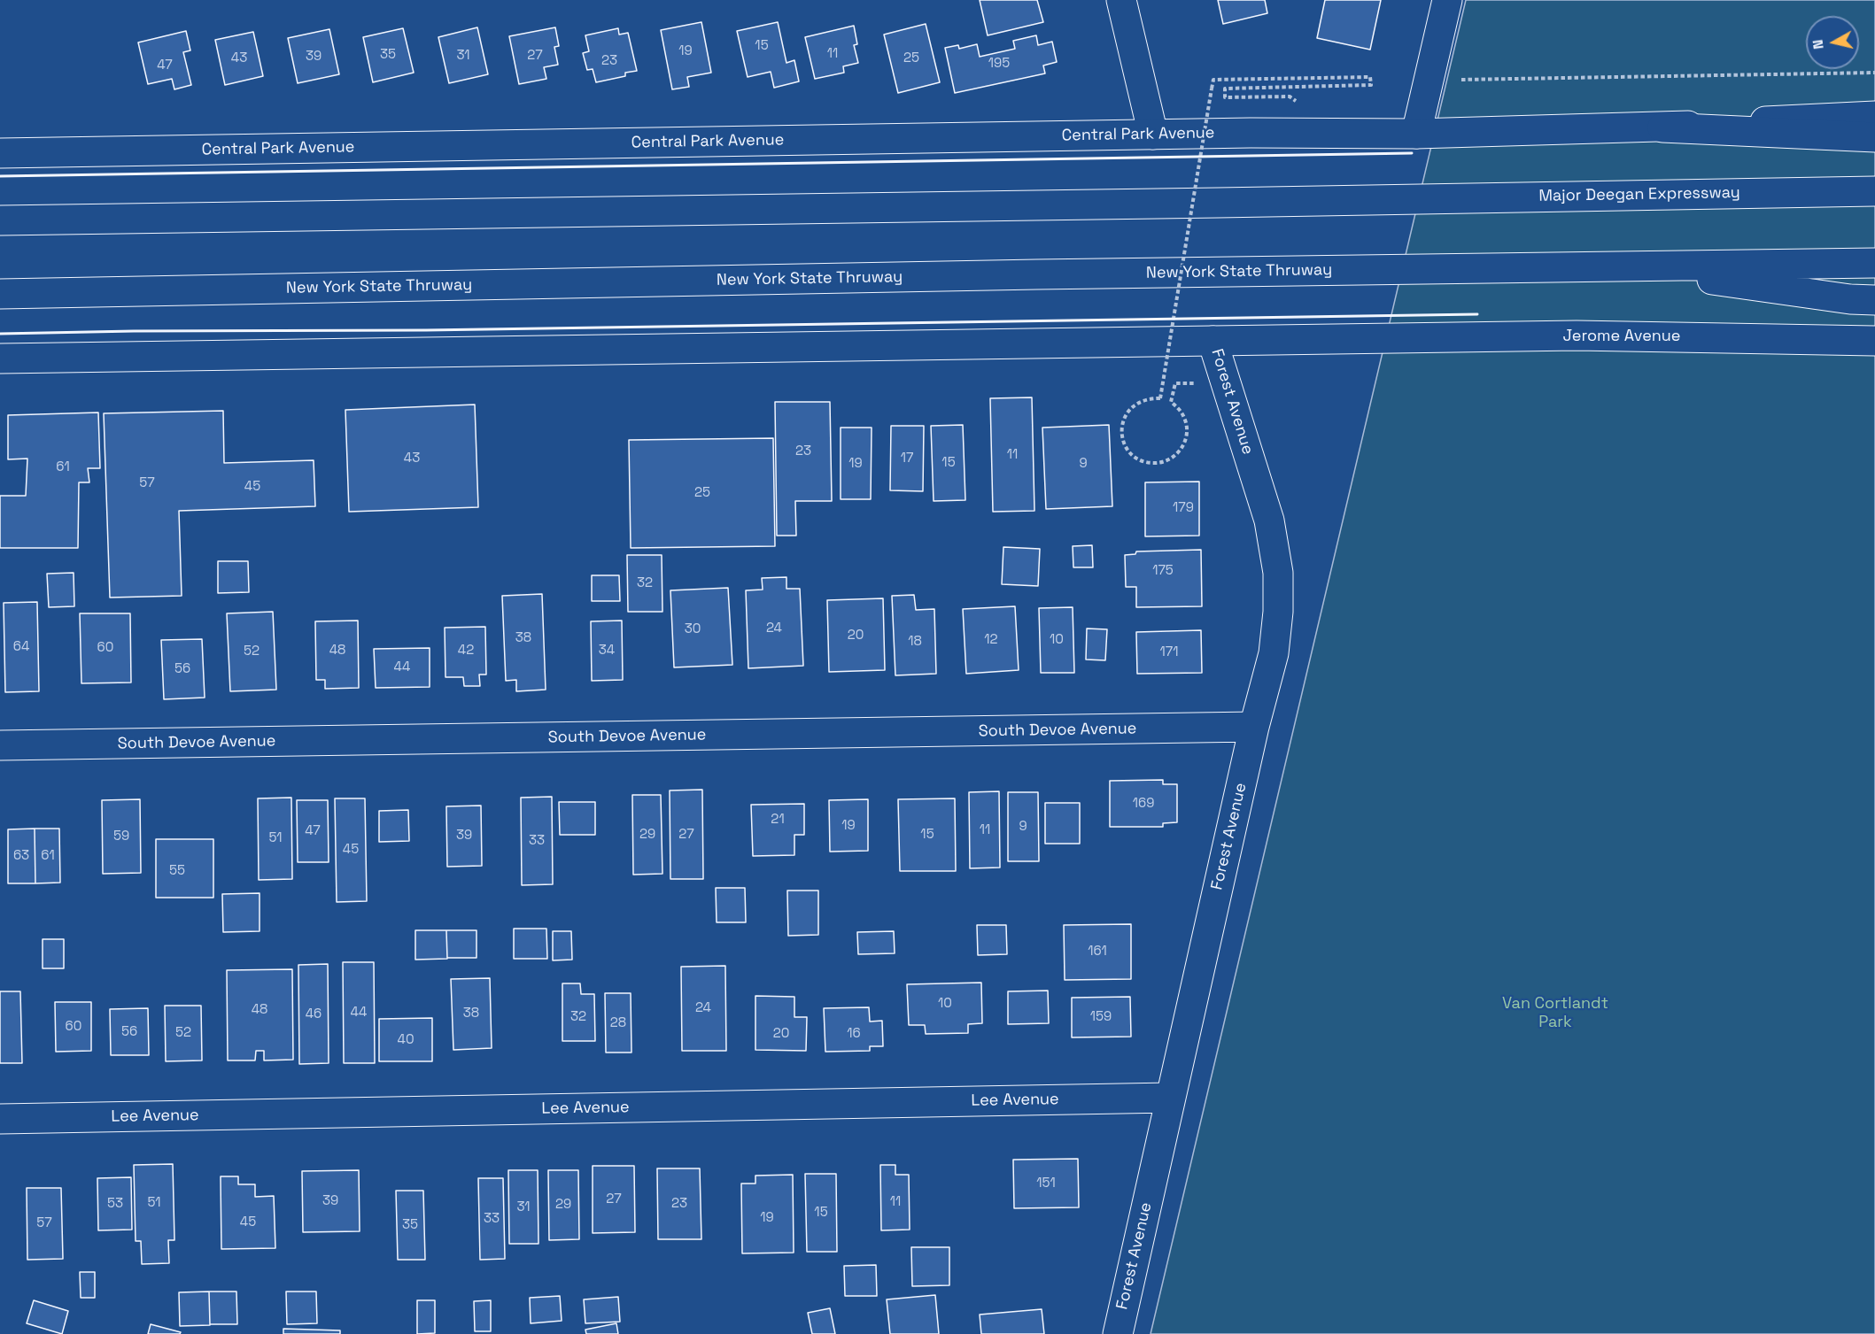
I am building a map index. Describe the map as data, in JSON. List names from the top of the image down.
{
  "streets": {
    "main road": [
      "Central Park Avenue",
      "Major Deegan Expressway",
      "New York State Thruway",
      "Jerome Avenue",
      "Forest Avenue",
      "South Devoe Avenue",
      "Lee Avenue"
    ]
  },
  "crossings": [
    ["Jerome Avenue", "Forest Avenue"],
    ["Forest Avenue", "South Devoe Avenue"],
    ["Forest Avenue", "Lee Avenue"]
  ],
  "parks": ["Van Cortlandt Park"],
  "house_numbers": [
    "15",
    "19",
    "11",
    "35",
    "31",
    "27",
    "39",
    "43",
    "25",
    "23",
    "195",
    "47",
    "23",
    "11",
    "43",
    "17",
    "15",
    "19",
    "9",
    "61",
    "57",
    "45",
    "25",
    "179",
    "175",
    "32",
    "24",
    "30",
    "20",
    "38",
    "12",
    "10",
    "18",
    "64",
    "60",
    "48",
    "42",
    "34",
    "52",
    "171",
    "44",
    "56",
    "169",
    "21",
    "19",
    "9",
    "11",
    "47",
    "29",
    "27",
    "15",
    "39",
    "59",
    "51",
    "33",
    "45",
    "63",
    "61",
    "55",
    "161",
    "10",
    "24",
    "48",
    "44",
    "38",
    "46",
    "32",
    "159",
    "28",
    "60",
    "56",
    "52",
    "20",
    "16",
    "40",
    "151",
    "27",
    "39",
    "11",
    "51",
    "53",
    "23",
    "29",
    "31",
    "15",
    "19",
    "33",
    "45",
    "57",
    "35"
  ],
  "north": "left"
}
